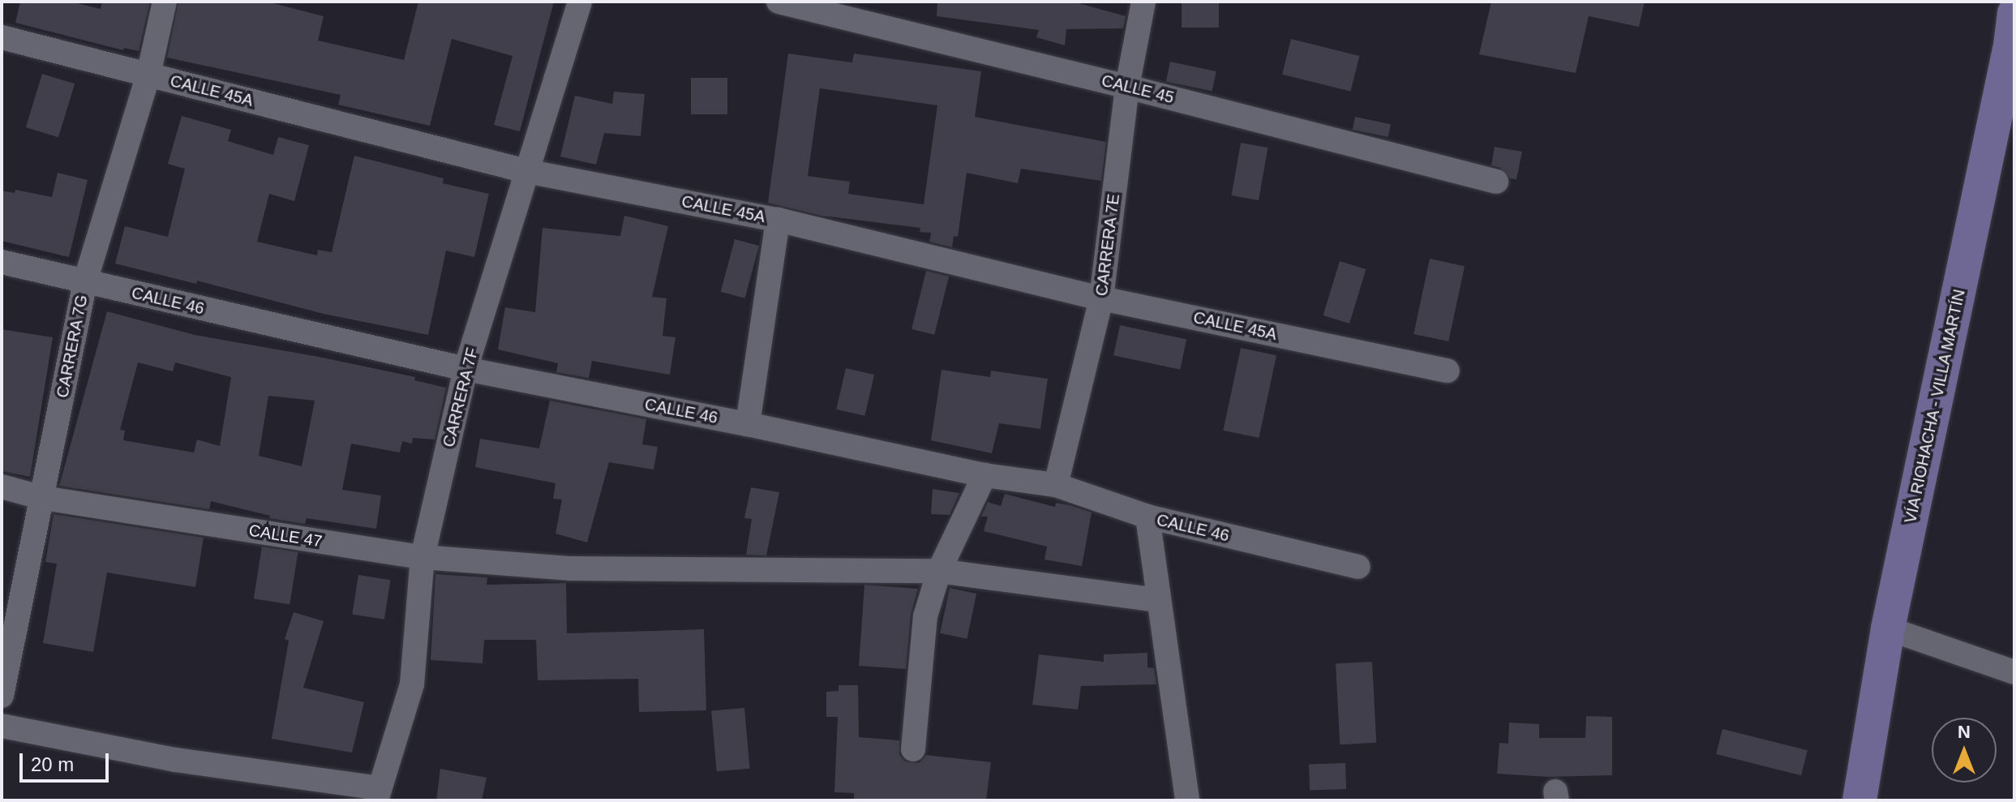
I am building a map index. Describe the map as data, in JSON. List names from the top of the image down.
{
  "streets": {
    "main road": ["VÍA RIOHACHA - VILLA MARTÍN"],
    "street": [
      "CALLE 45",
      "CALLE 45A",
      "CARRERA 7E",
      "CALLE 46",
      "CARRERA 7G",
      "CARRERA 7F",
      "CALLE 47"
    ]
  },
  "crossings": [
    ["CALLE 45", "CARRERA 7E"],
    ["CALLE 45A", "CARRERA 7E"],
    ["CALLE 45A", "CARRERA 7G"],
    ["CALLE 45A", "CARRERA 7F"],
    ["CARRERA 7E", "CALLE 46"],
    ["CALLE 46", "CARRERA 7G"],
    ["CALLE 46", "CARRERA 7F"],
    ["CARRERA 7G", "CALLE 47"],
    ["CARRERA 7F", "CALLE 47"]
  ],
  "scale_bar": "20 m",
  "north": "top"
}
